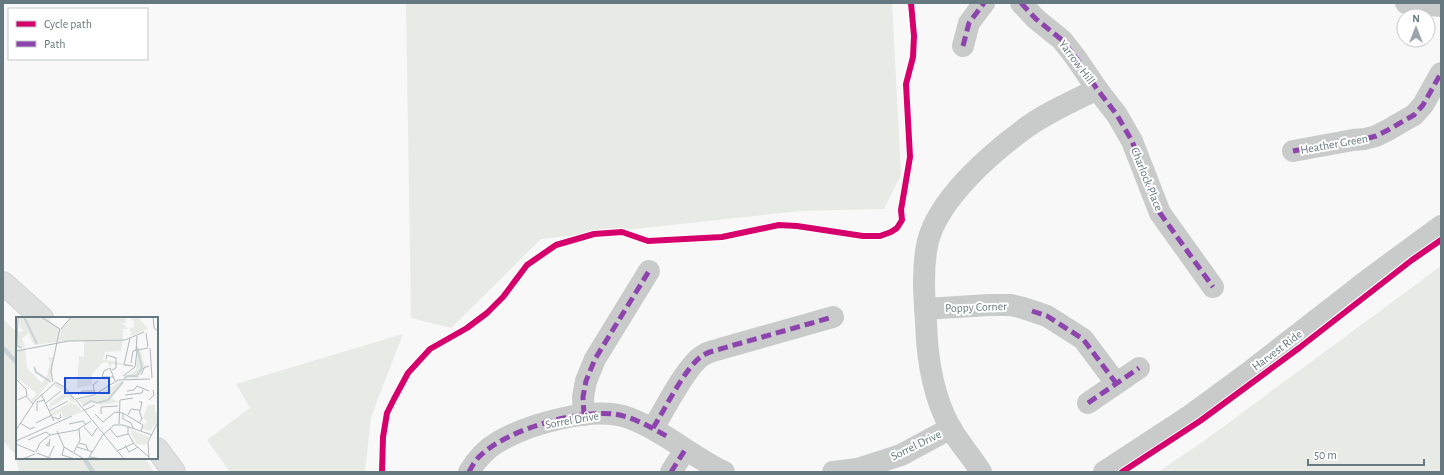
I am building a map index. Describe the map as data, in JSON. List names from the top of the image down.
{
  "streets": {
    "street": [
      "Yarrow Hill",
      "Heather Green",
      "Charlock Place",
      "Poppy Corner",
      "Harvest Ride",
      "Sorrel Drive"
    ]
  },
  "crossings": [
    ["Yarrow Hill", "Charlock Place"]
  ],
  "legend": ["Cycle path", "Path"],
  "scale_bar": "50 m",
  "north": "top"
}
